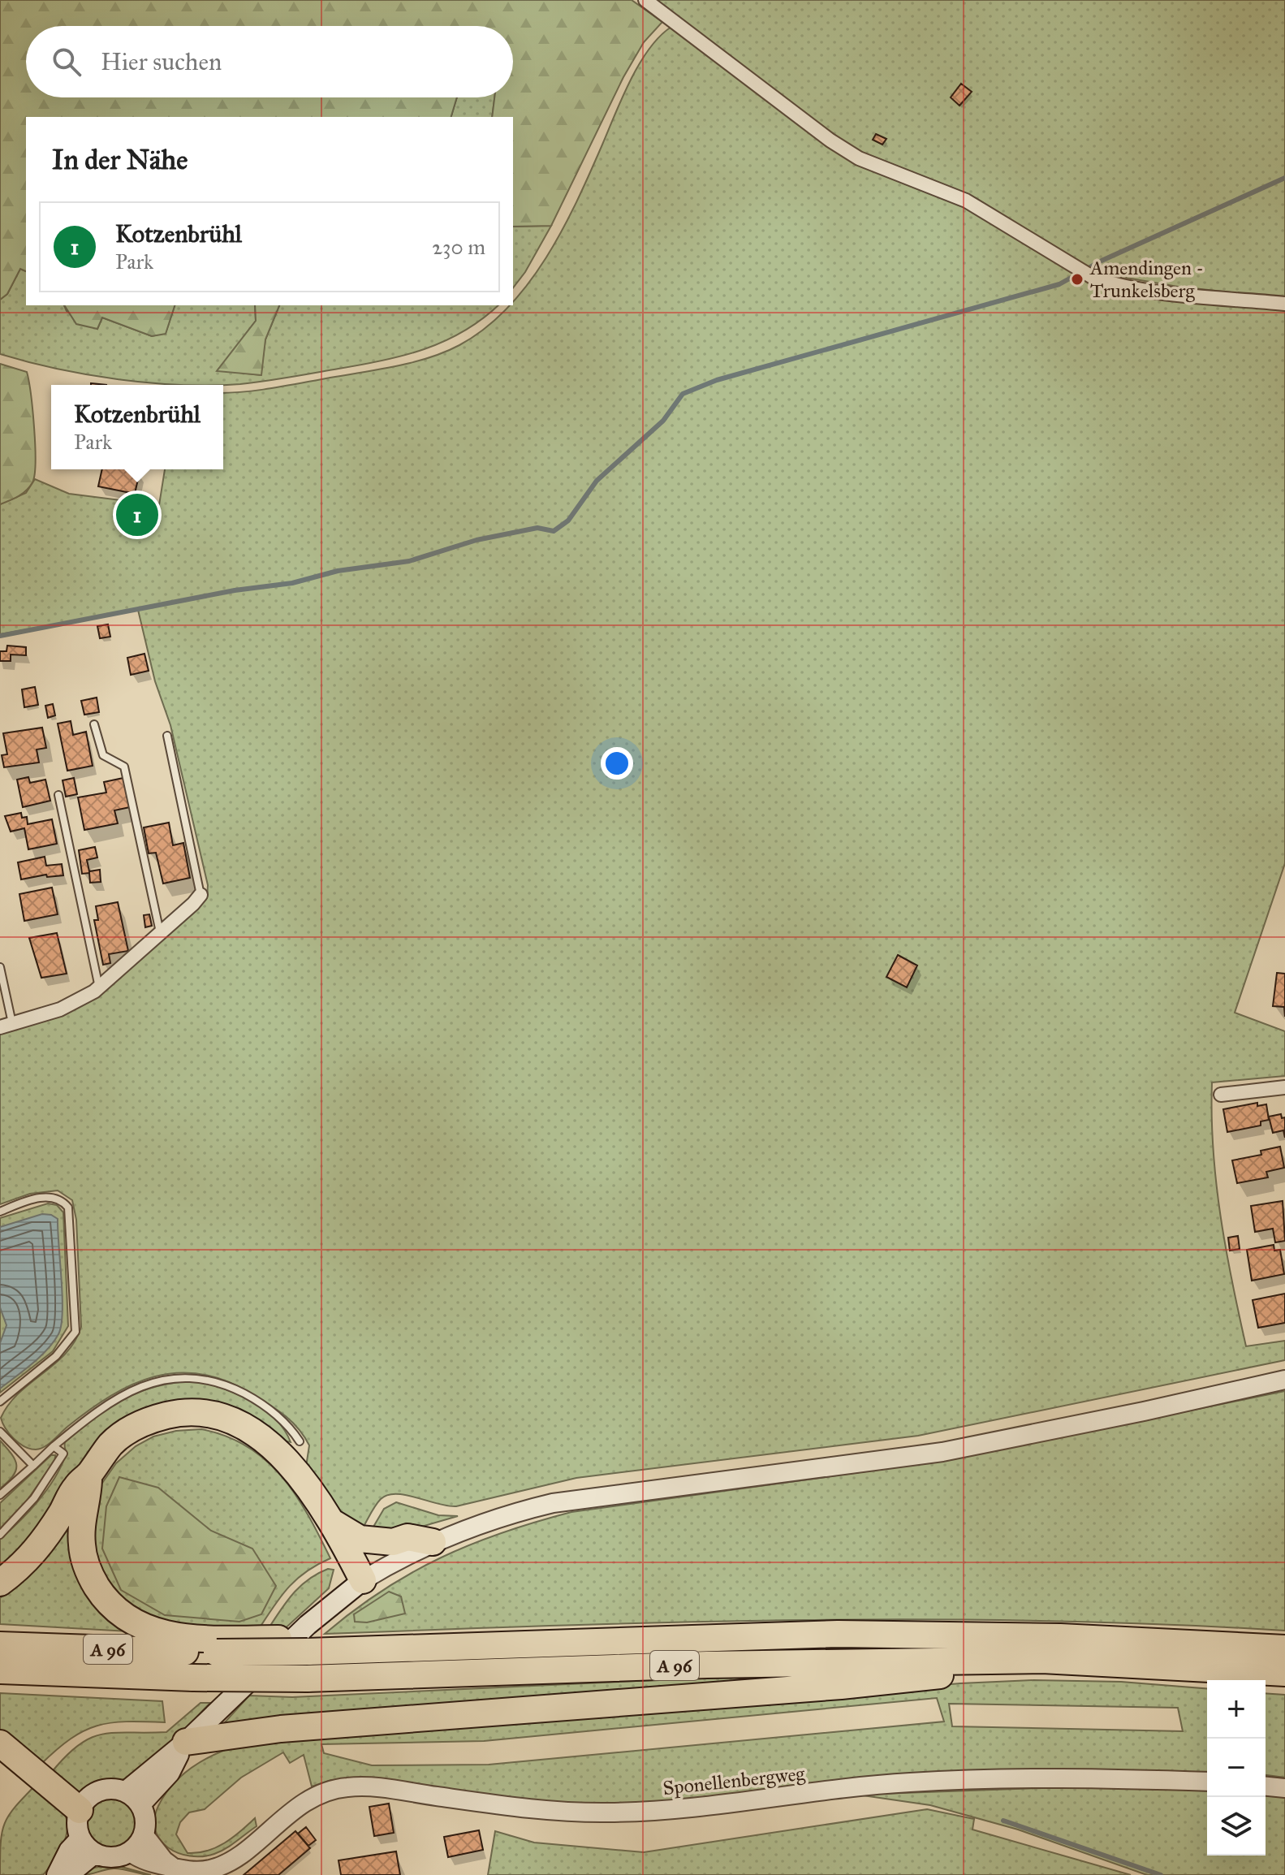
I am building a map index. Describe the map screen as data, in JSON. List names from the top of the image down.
{
  "streets": {
    "highway": ["A 96"],
    "street": ["Sponellenbergweg"]
  },
  "places": ["Amendingen - Trunkelsberg"],
  "page": {
    "search": "Hier suchen",
    "heading": "In der Nähe",
    "list": [
      {
        "mark": "1",
        "name": "Kotzenbrühl",
        "note": "Park",
        "value": "230 m"
      }
    ],
    "popup": ["Kotzenbrühl", "Park"],
    "pins": "1",
    "map_buttons": ["+", "−"]
  }
}
